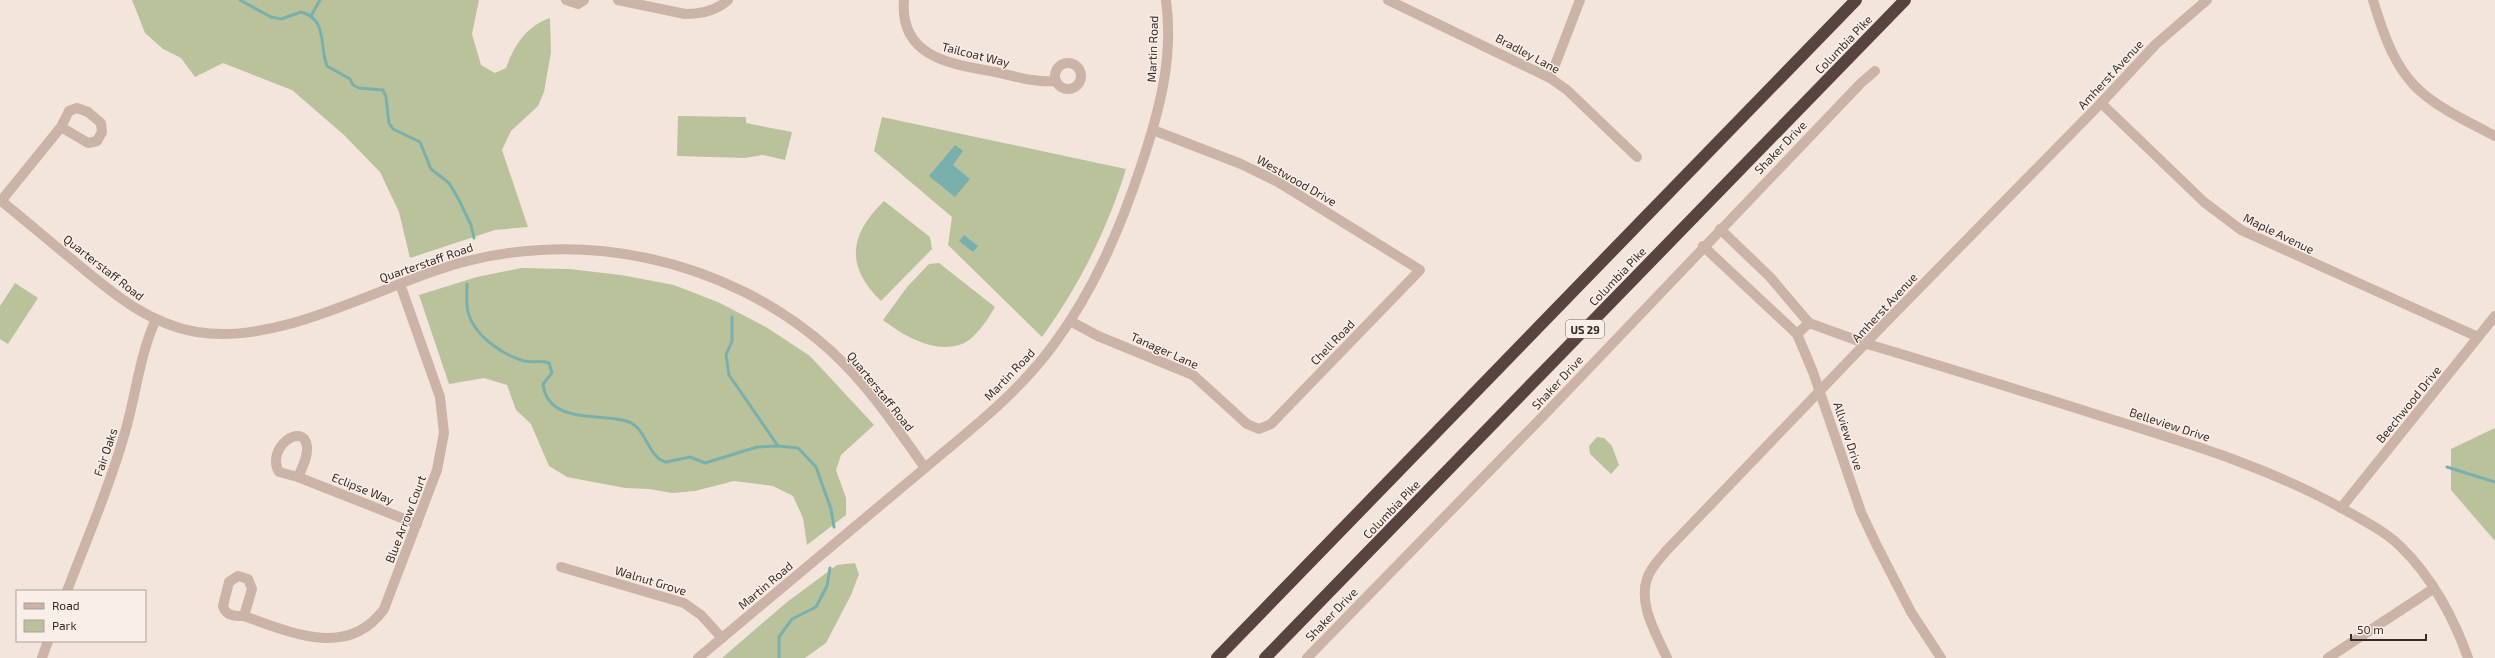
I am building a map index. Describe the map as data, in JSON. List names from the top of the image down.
{
  "streets": {
    "highway": ["Columbia Pike", "US 29"],
    "street": [
      "Martin Road",
      "Bradley Lane",
      "Tailcoat Way",
      "Amherst Avenue",
      "Shaker Drive",
      "Westwood Drive",
      "Maple Avenue",
      "Quarterstaff Road",
      "Chell Road",
      "Tanager Lane",
      "Beechwood Drive",
      "Belleview Drive",
      "Allview Drive",
      "Fair Oaks",
      "Eclipse Way",
      "Blue Arrow Court",
      "Walnut Grove"
    ]
  },
  "crossings": [
    ["Martin Road", "Westwood Drive"],
    ["Martin Road", "Quarterstaff Road"],
    ["Martin Road", "Tanager Lane"],
    ["Martin Road", "Walnut Grove"],
    ["Amherst Avenue", "Maple Avenue"],
    ["Amherst Avenue", "Belleview Drive"],
    ["Amherst Avenue", "Allview Drive"],
    ["Shaker Drive", "Allview Drive"],
    ["Westwood Drive", "Chell Road"],
    ["Maple Avenue", "Beechwood Drive"],
    ["Quarterstaff Road", "Fair Oaks"],
    ["Quarterstaff Road", "Blue Arrow Court"],
    ["Chell Road", "Tanager Lane"],
    ["Beechwood Drive", "Belleview Drive"],
    ["Eclipse Way", "Blue Arrow Court"]
  ],
  "legend": ["Road", "Park"],
  "scale_bar": "50 m"
}
